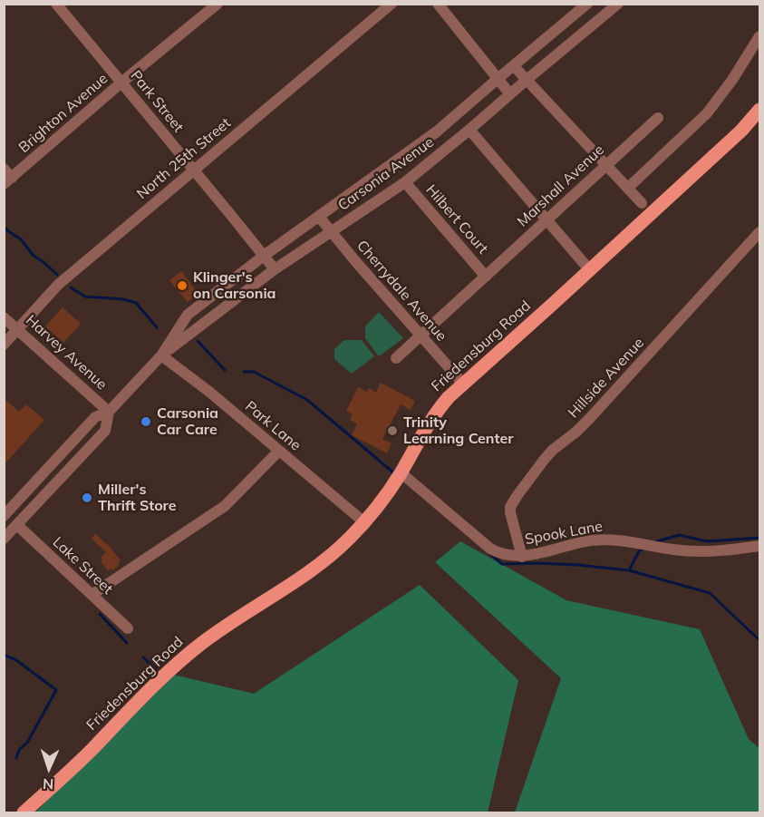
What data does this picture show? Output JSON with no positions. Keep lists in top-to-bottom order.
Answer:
{
  "streets": {
    "main road": ["Friedensburg Road"],
    "street": [
      "Park Street",
      "Brighton Avenue",
      "North 25th Street",
      "Carsonia Avenue",
      "Marshall Avenue",
      "Hilbert Court",
      "Cherrydale Avenue",
      "Harvey Avenue",
      "Hillside Avenue",
      "Park Lane",
      "Spook Lane",
      "Lake Street"
    ]
  },
  "crossings": [
    ["Park Street", "Brighton Avenue"],
    ["Park Street", "North 25th Street"],
    ["Park Street", "Carsonia Avenue"],
    ["North 25th Street", "Harvey Avenue"],
    ["Carsonia Avenue", "Hilbert Court"],
    ["Carsonia Avenue", "Cherrydale Avenue"],
    ["Carsonia Avenue", "Harvey Avenue"],
    ["Carsonia Avenue", "Park Lane"],
    ["Carsonia Avenue", "Lake Street"],
    ["Marshall Avenue", "Hilbert Court"],
    ["Marshall Avenue", "Cherrydale Avenue"],
    ["Cherrydale Avenue", "Friedensburg Road"],
    ["Friedensburg Road", "Park Lane"],
    ["Friedensburg Road", "Spook Lane"],
    ["Hillside Avenue", "Spook Lane"]
  ],
  "places": [
    "Klinger's on Carsonia",
    "Carsonia Car Care",
    "Trinity Learning Center",
    "Miller's Thrift Store"
  ],
  "north": "bottom"
}
